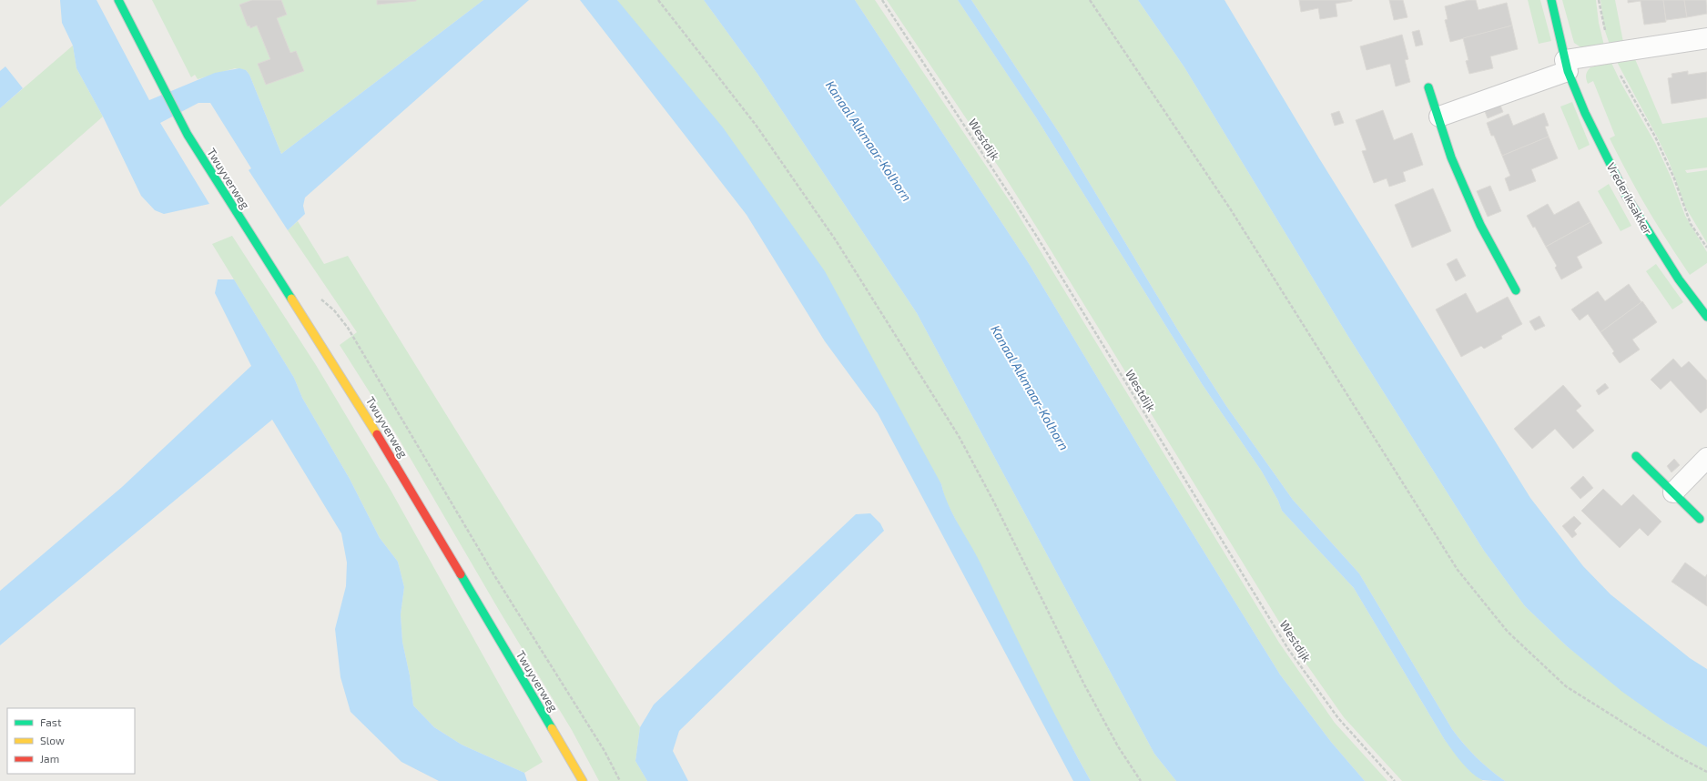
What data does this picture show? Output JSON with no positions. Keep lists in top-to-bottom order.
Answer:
{
  "streets": {
    "street": ["Twuyverweg", "Vrederiksakker"],
    "path": ["Westdijk"]
  },
  "water": ["Kanaal Alkmaar-Kolhorn"],
  "legend": ["Fast", "Slow", "Jam"]
}
